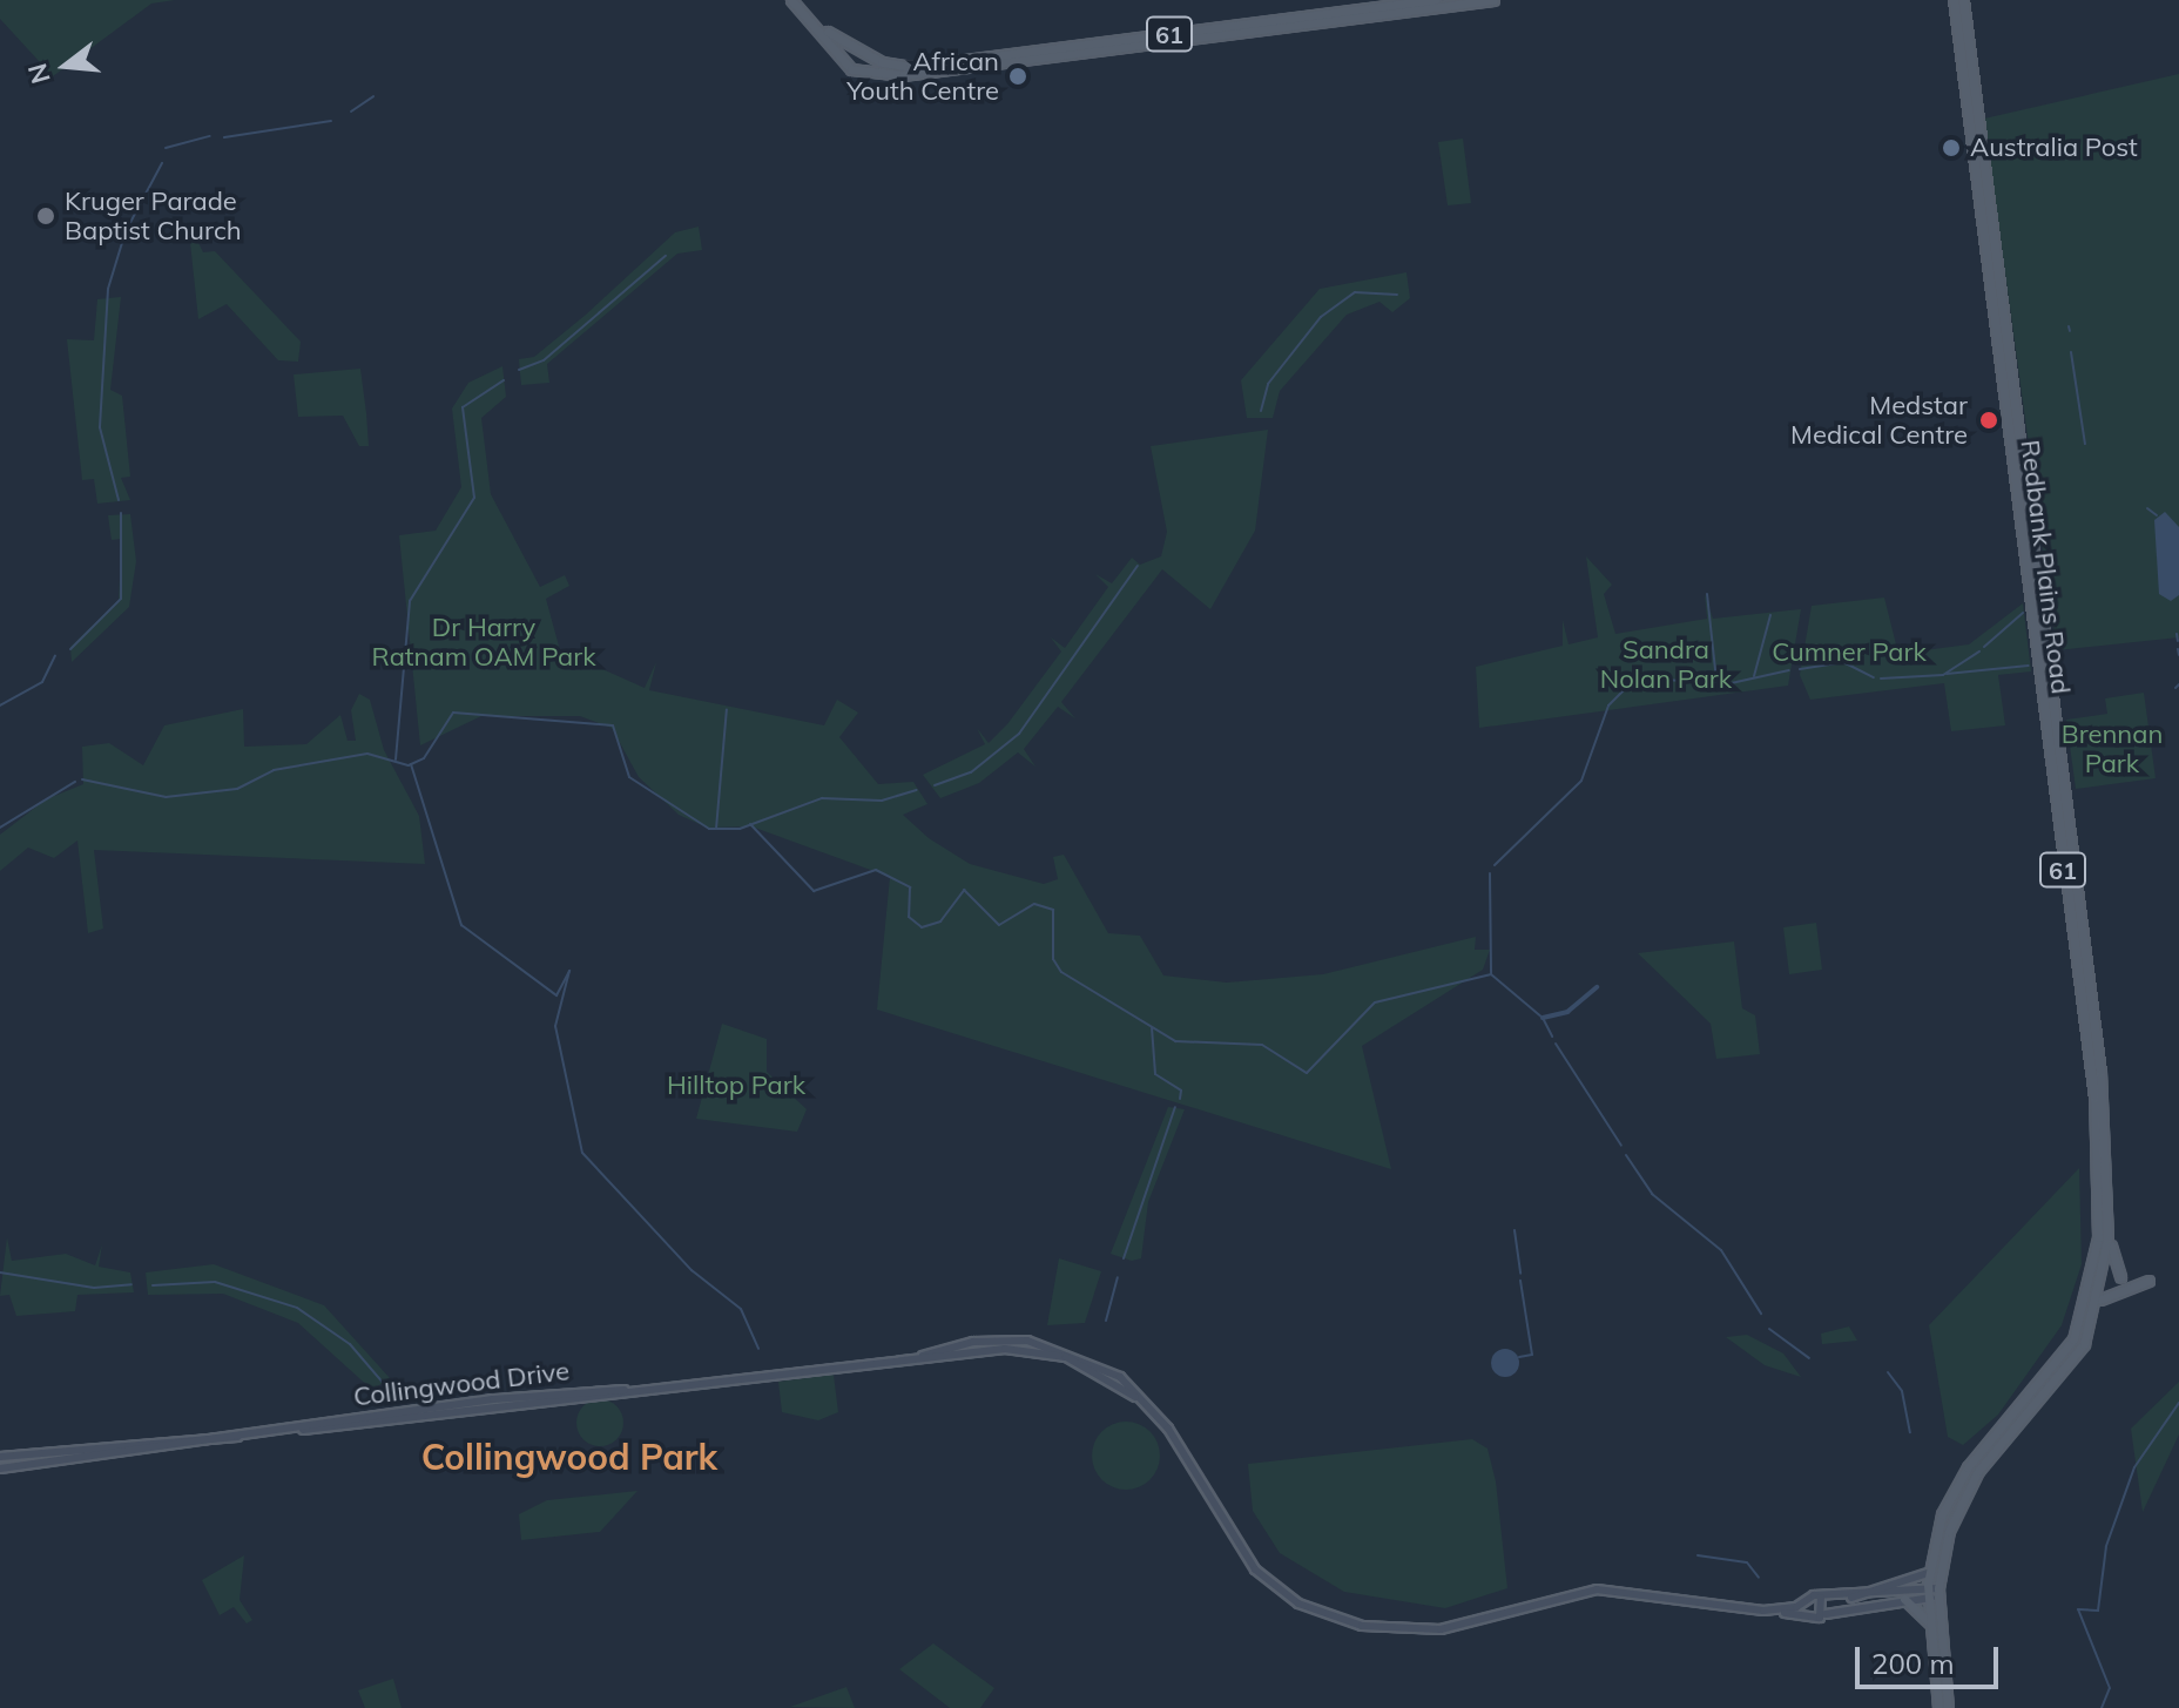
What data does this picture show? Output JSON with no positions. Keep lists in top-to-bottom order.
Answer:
{
  "streets": {
    "main road": ["61", "Redbank Plains Road", "Collingwood Drive"]
  },
  "districts": ["Collingwood Park"],
  "parks": [
    "Dr Harry Ratnam OAM Park",
    "Sandra Nolan Park",
    "Cumner Park",
    "Brennan Park",
    "Hilltop Park"
  ],
  "places": [
    "African Youth Centre",
    "Australia Post",
    "Kruger Parade Baptist Church",
    "Medstar Medical Centre"
  ],
  "scale_bar": "200 m",
  "north": "left"
}
